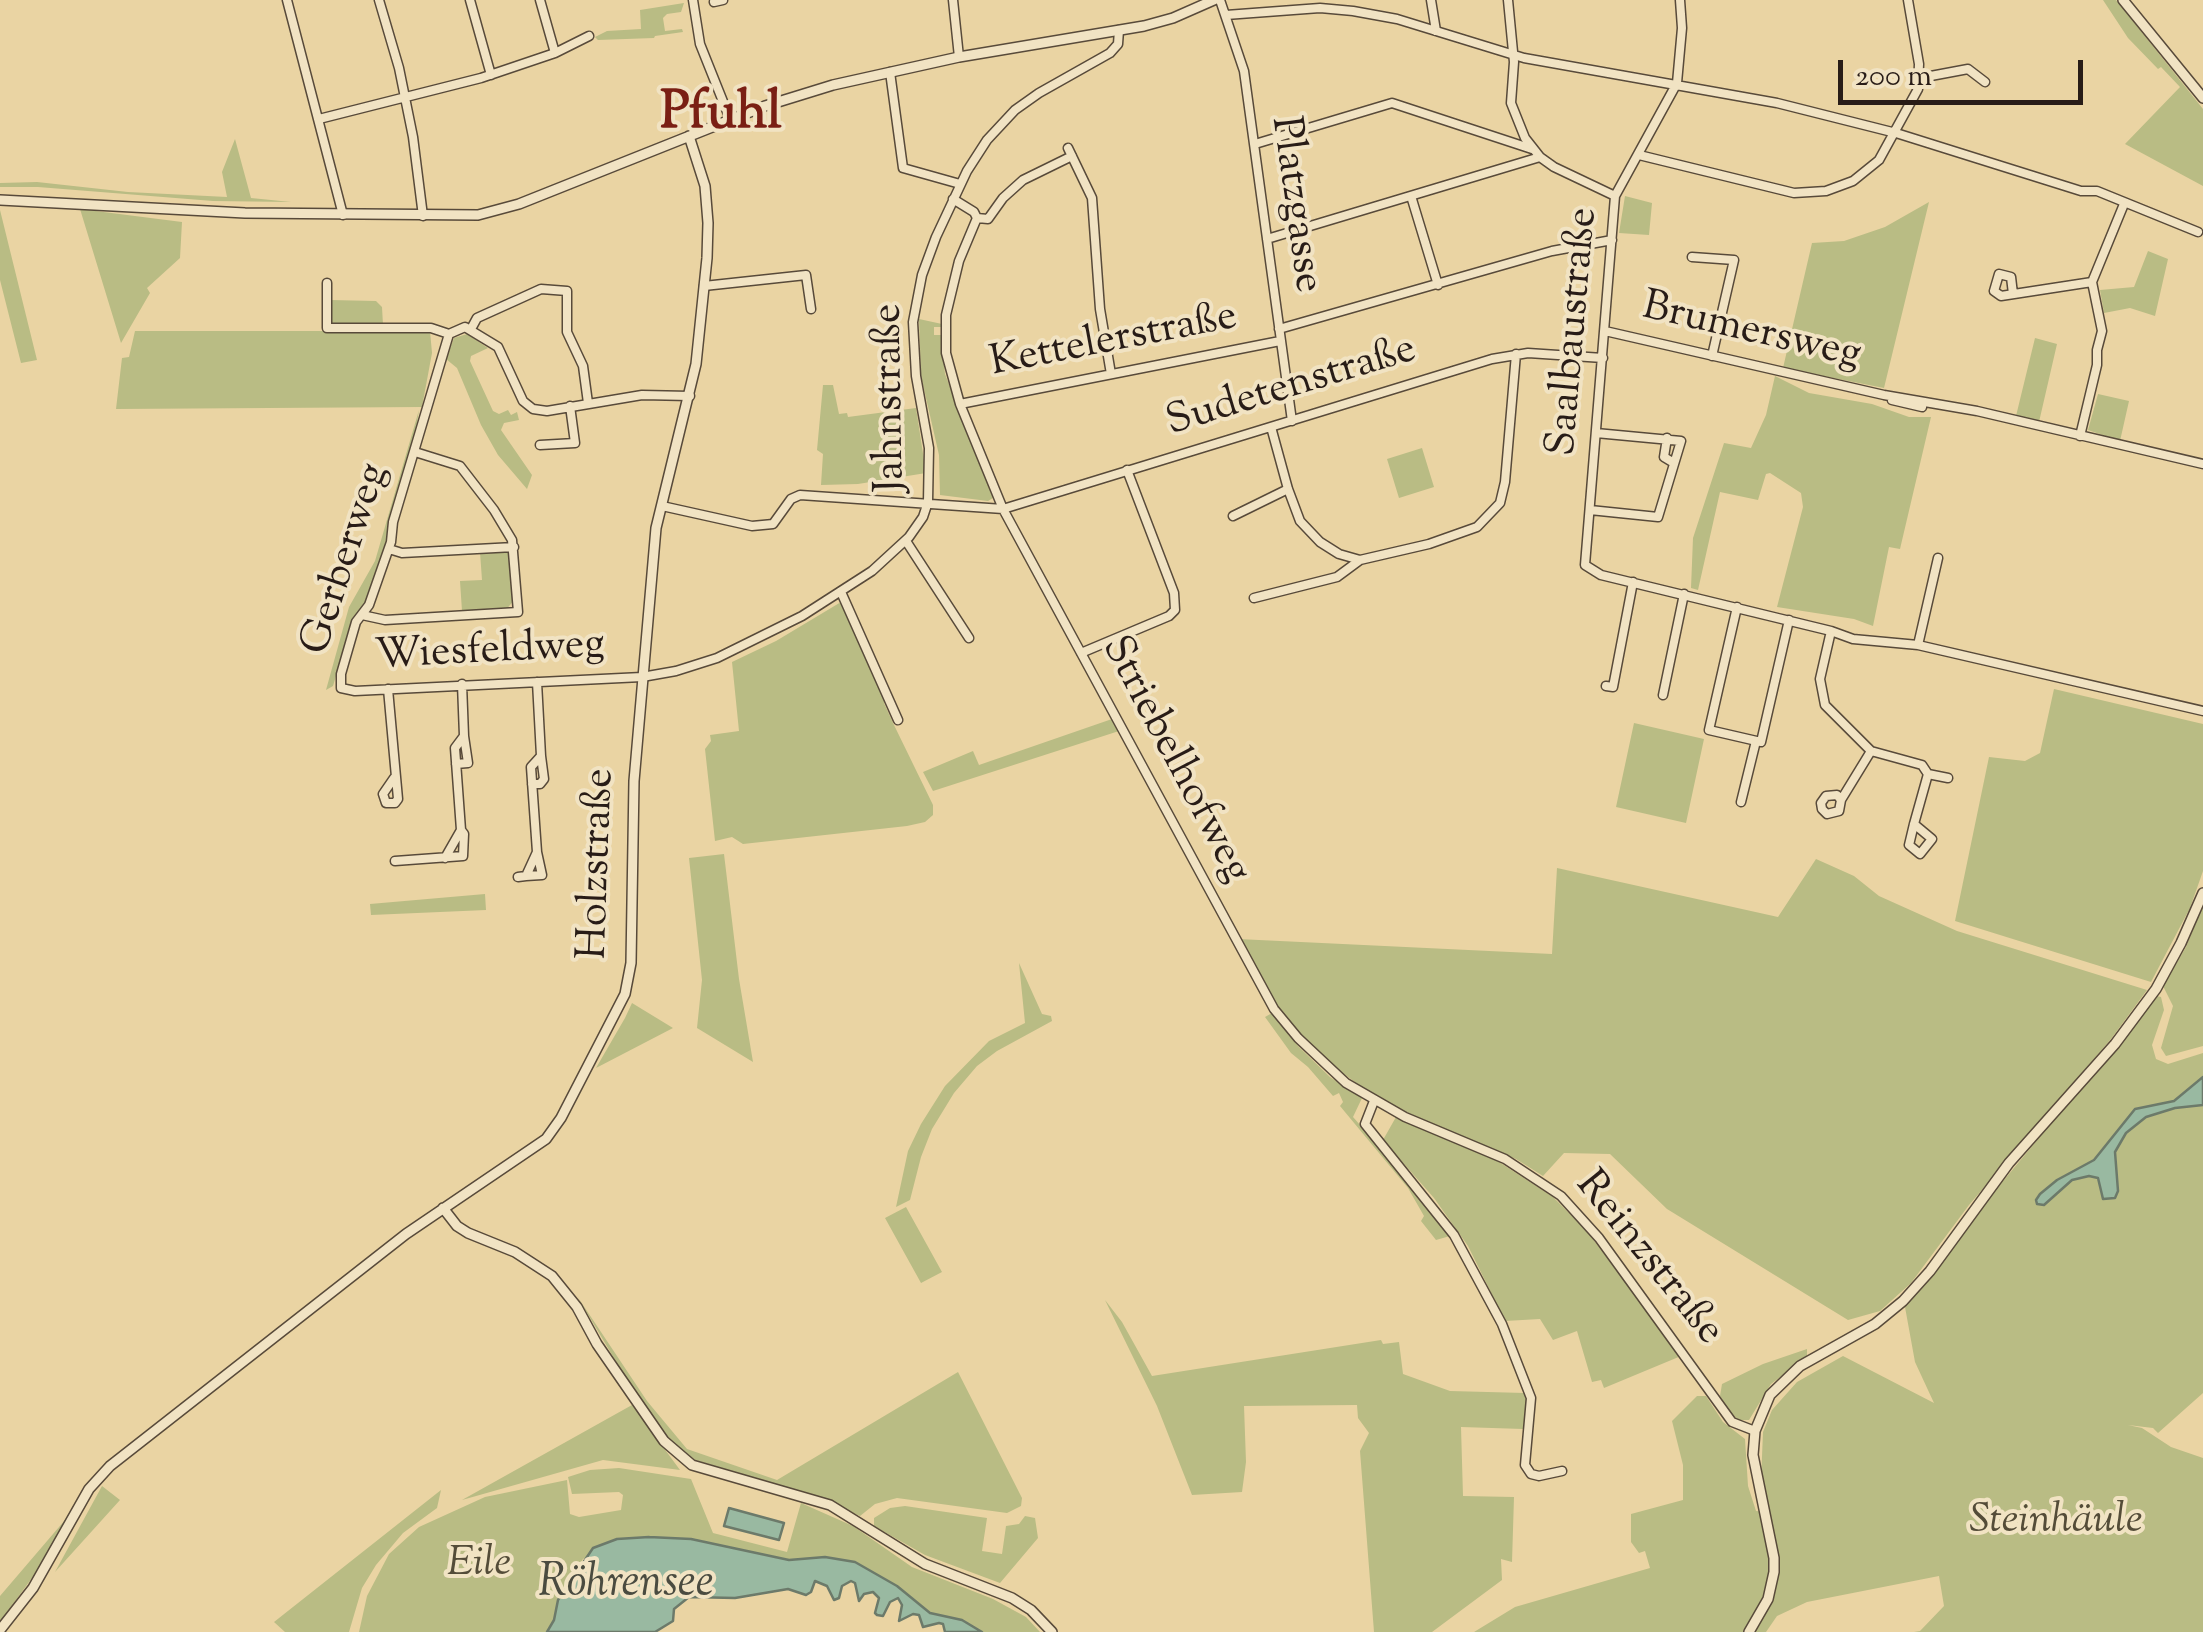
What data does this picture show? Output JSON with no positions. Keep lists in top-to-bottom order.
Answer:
{
  "streets": {
    "street": [
      "Platzgasse",
      "Saalbaustraße",
      "Brumersweg",
      "Kettelerstraße",
      "Sudetenstraße",
      "Jahnstraße",
      "Gerberweg",
      "Wiesfeldweg",
      "Striebelhofweg",
      "Holzstraße",
      "Reinzstraße"
    ]
  },
  "crossings": [
    ["Platzgasse", "Kettelerstraße"],
    ["Platzgasse", "Sudetenstraße"],
    ["Saalbaustraße", "Brumersweg"],
    ["Saalbaustraße", "Sudetenstraße"],
    ["Kettelerstraße", "Striebelhofweg"],
    ["Sudetenstraße", "Striebelhofweg"],
    ["Jahnstraße", "Wiesfeldweg"],
    ["Jahnstraße", "Holzstraße"],
    ["Gerberweg", "Wiesfeldweg"],
    ["Wiesfeldweg", "Holzstraße"],
    ["Striebelhofweg", "Reinzstraße"]
  ],
  "districts": ["Pfuhl"],
  "water": ["Röhrensee"],
  "parks": ["Steinhäule", "Eile"],
  "scale_bar": "200 m"
}
